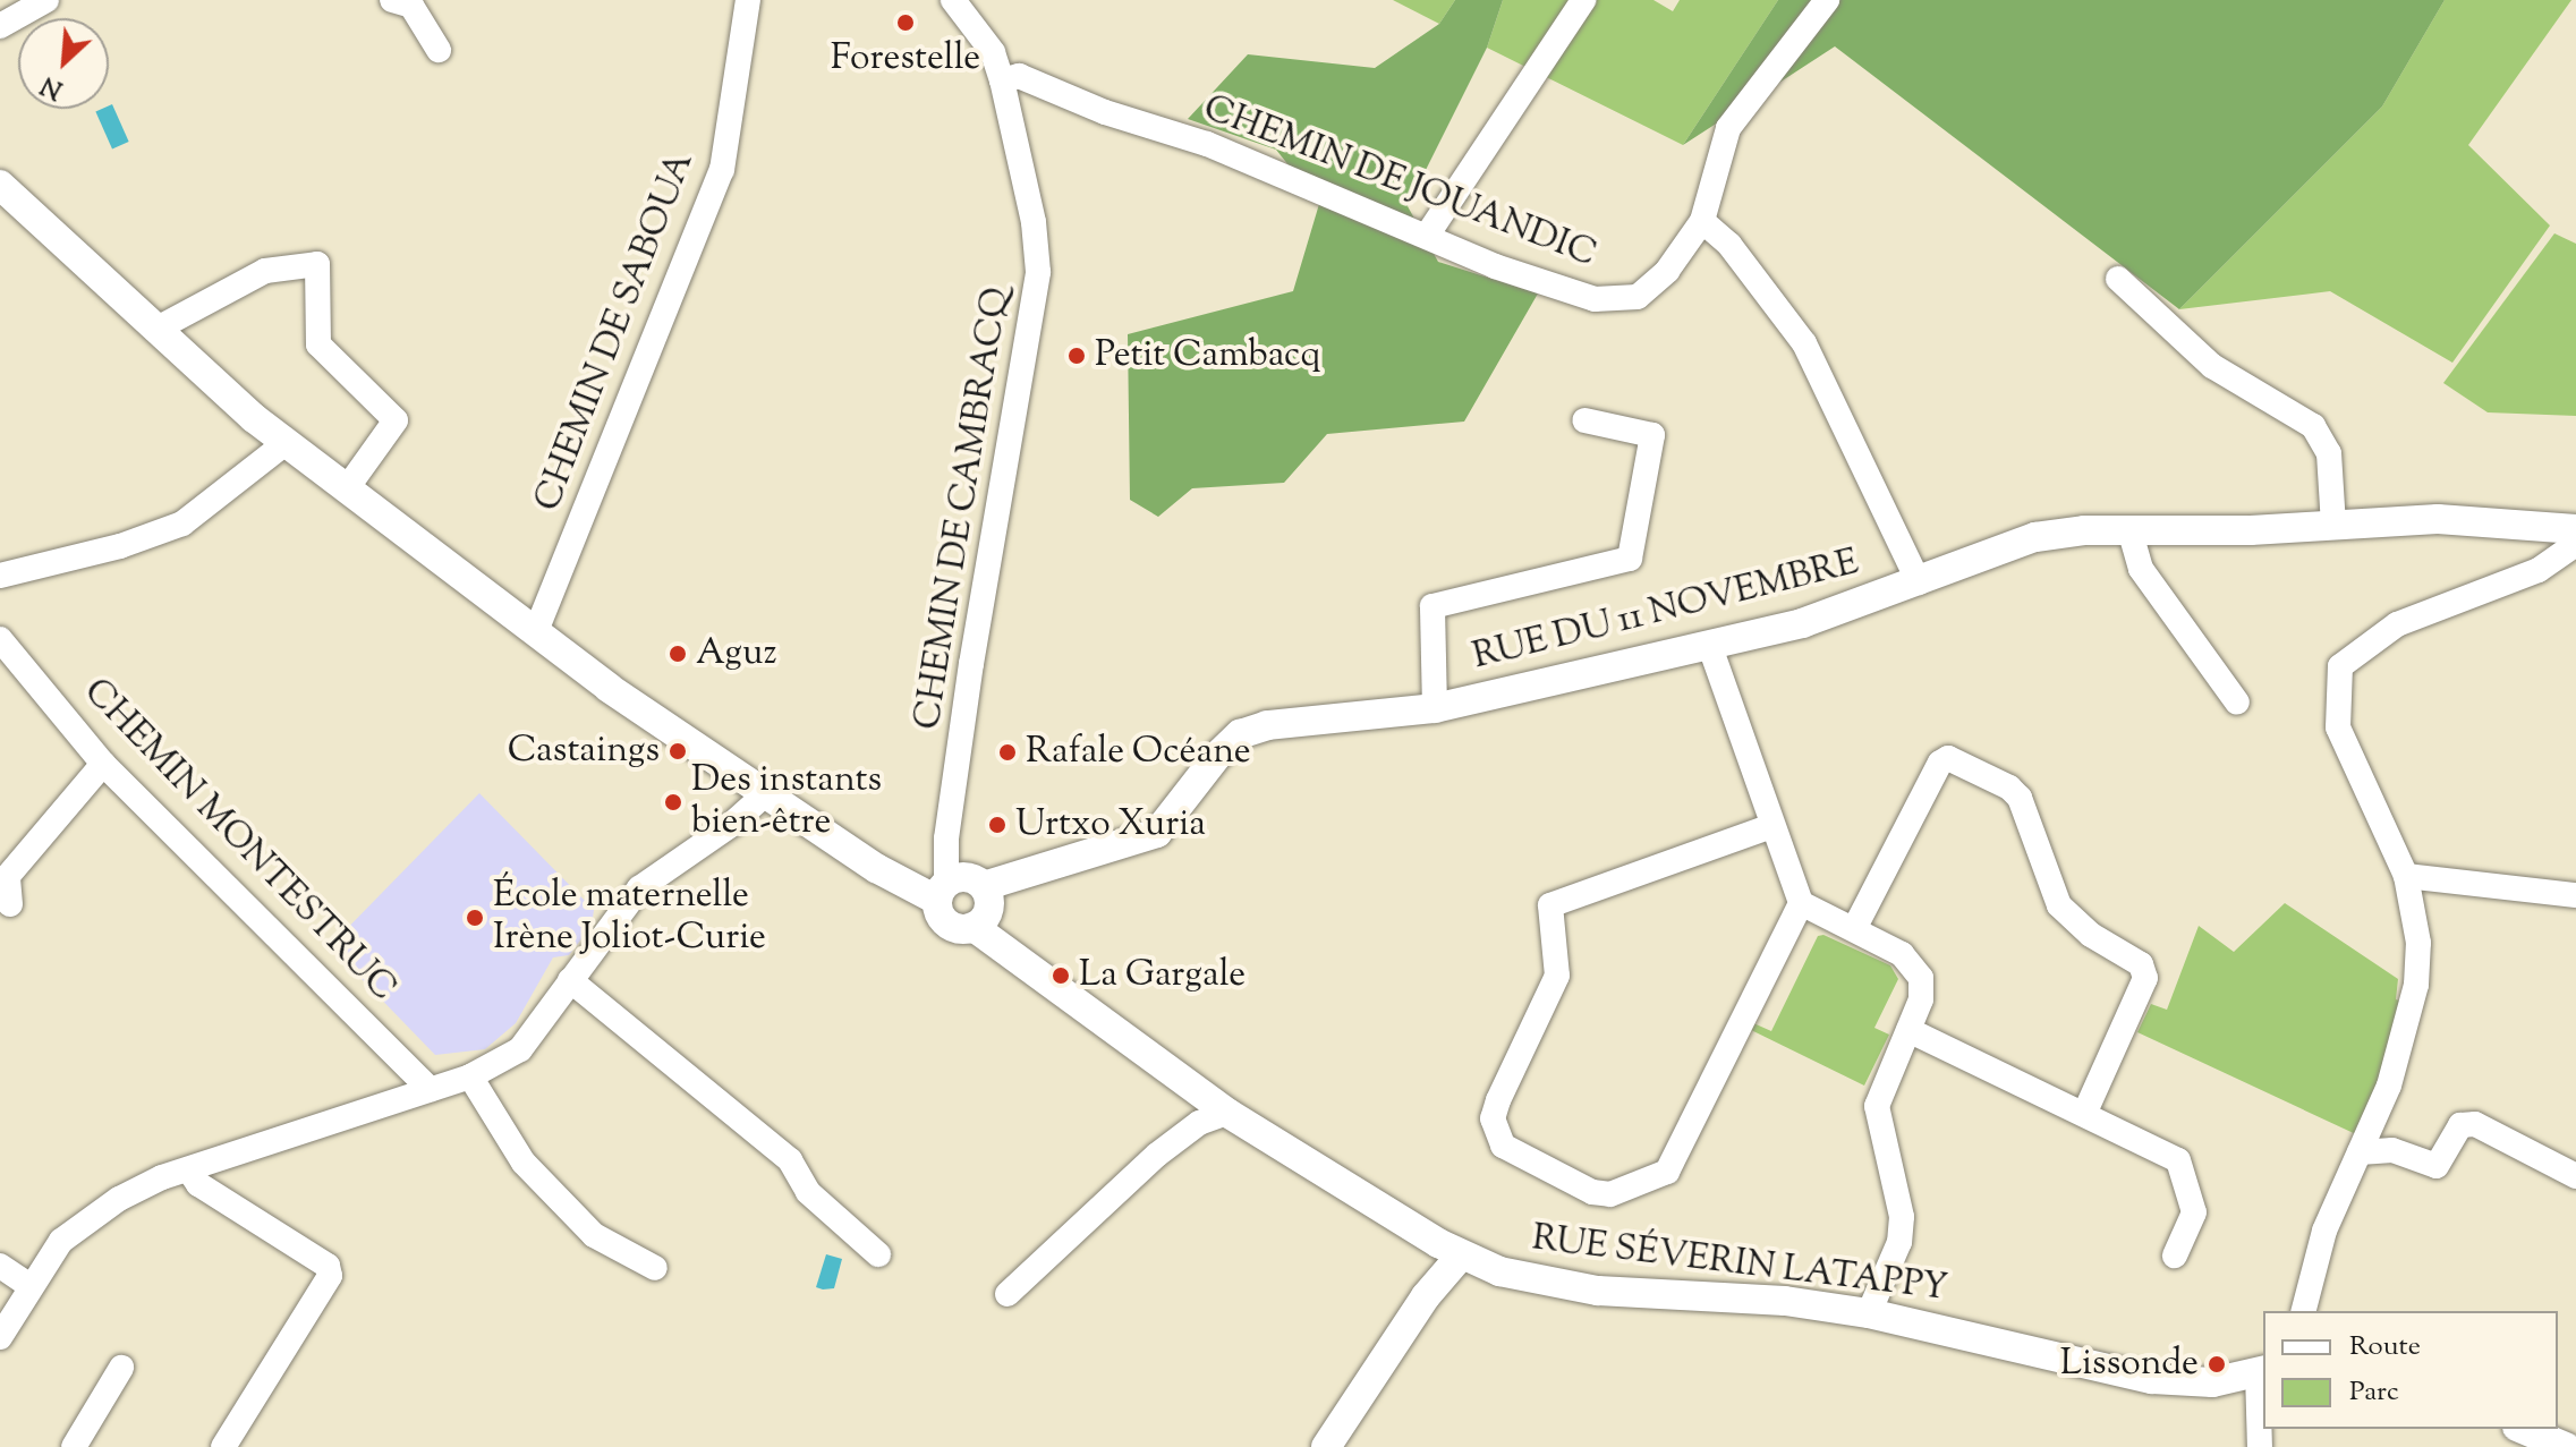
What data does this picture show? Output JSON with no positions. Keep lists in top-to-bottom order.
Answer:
{
  "streets": {
    "street": [
      "CHEMIN DE JOUANDIC",
      "CHEMIN DE SABOUA",
      "CHEMIN DE CAMBRACQ",
      "RUE DU 11 NOVEMBRE",
      "CHEMIN MONTESTRUC",
      "RUE SÉVERIN LATAPPY"
    ]
  },
  "crossings": [
    ["CHEMIN DE JOUANDIC", "CHEMIN DE CAMBRACQ"],
    ["CHEMIN DE CAMBRACQ", "RUE DU 11 NOVEMBRE"],
    ["CHEMIN DE CAMBRACQ", "RUE SÉVERIN LATAPPY"],
    ["RUE DU 11 NOVEMBRE", "RUE SÉVERIN LATAPPY"]
  ],
  "places": [
    "Forestelle",
    "Petit Cambacq",
    "Aguz",
    "Castaings",
    "Rafale Océane",
    "Des instants bien-être",
    "Urtxo Xuria",
    "École maternelle Irène Joliot-Curie",
    "La Gargale",
    "Lissonde"
  ],
  "legend": ["Route", "Parc"],
  "north": "bottom left"
}
